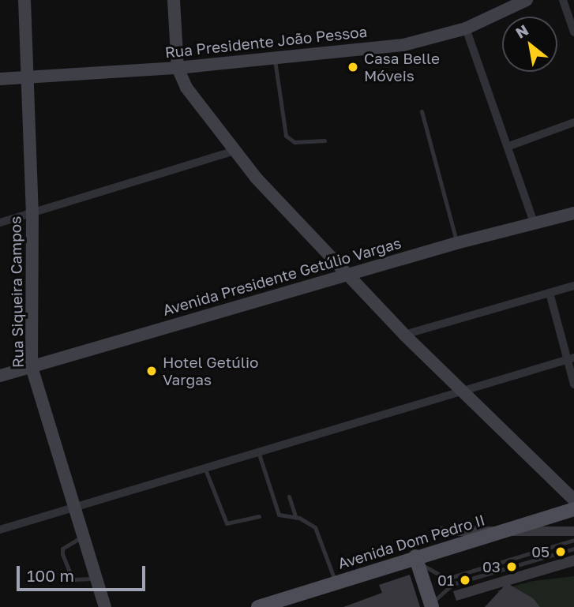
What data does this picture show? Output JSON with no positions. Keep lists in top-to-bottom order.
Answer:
{
  "streets": {
    "main road": ["Avenida Dom Pedro II"],
    "street": ["Rua Presidente João Pessoa", "Avenida Presidente Getúlio Vargas", "Rua Siqueira Campos"]
  },
  "crossings": [
    ["Rua Presidente João Pessoa", "Rua Siqueira Campos"],
    ["Avenida Presidente Getúlio Vargas", "Rua Siqueira Campos"]
  ],
  "places": [
    "Casa Belle Móveis",
    "Hotel Getúlio Vargas",
    "05",
    "03",
    "01"
  ],
  "scale_bar": "100 m",
  "north": "top left"
}
